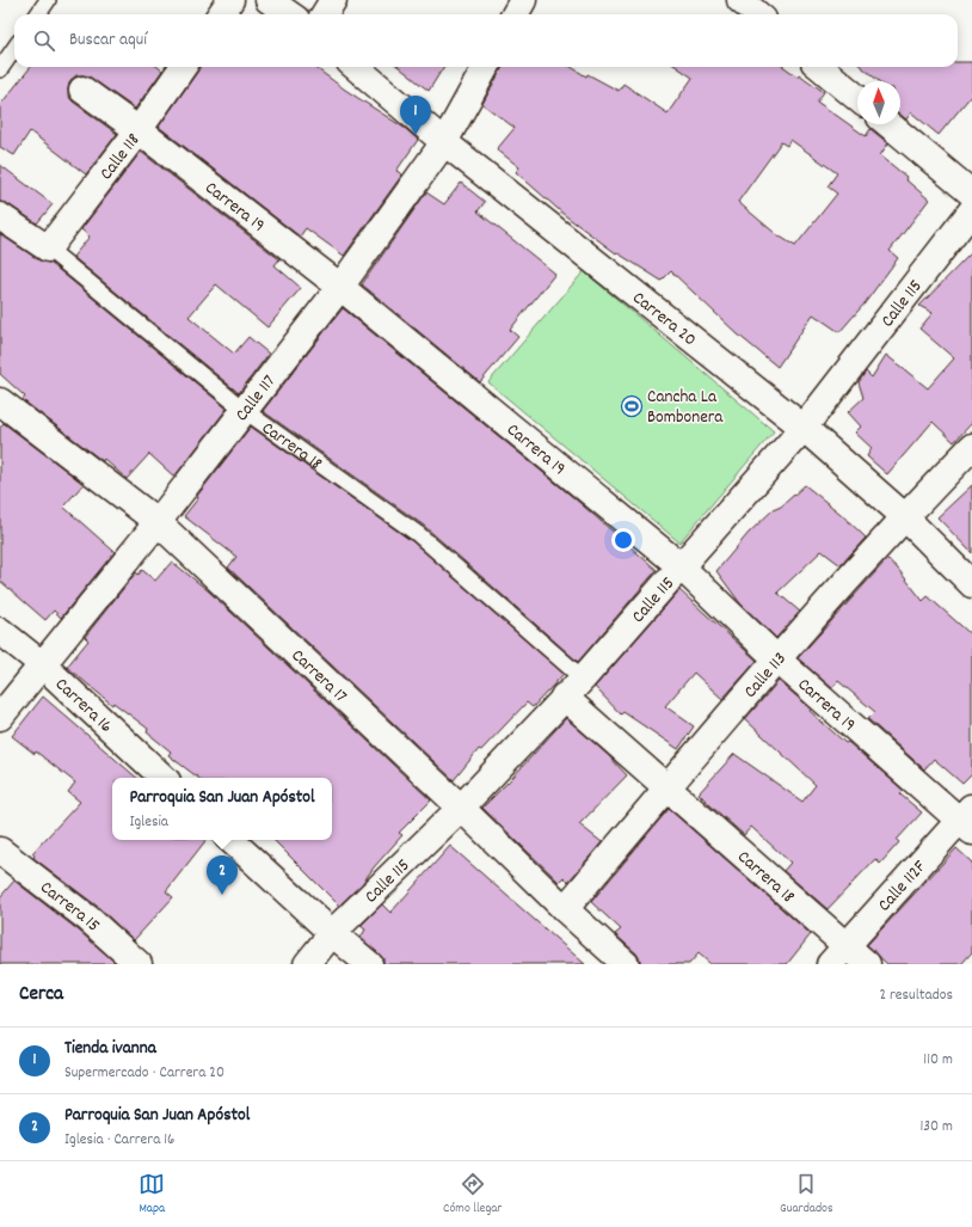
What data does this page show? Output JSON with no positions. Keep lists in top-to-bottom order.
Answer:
{
  "streets": {
    "street": [
      "Calle 118",
      "Carrera 19",
      "Calle 115",
      "Carrera 20",
      "Calle 117",
      "Carrera 18",
      "Carrera 17",
      "Calle 113",
      "Carrera 16",
      "Calle 112F",
      "Carrera 15"
    ]
  },
  "crossings": [
    ["Calle 118", "Carrera 19"],
    ["Calle 118", "Carrera 18"],
    ["Carrera 19", "Calle 115"],
    ["Carrera 19", "Calle 117"],
    ["Carrera 19", "Calle 113"],
    ["Carrera 19", "Calle 112F"],
    ["Calle 115", "Carrera 20"],
    ["Calle 115", "Carrera 18"],
    ["Calle 115", "Carrera 17"],
    ["Carrera 20", "Calle 117"],
    ["Carrera 20", "Calle 113"],
    ["Calle 117", "Carrera 18"],
    ["Calle 117", "Carrera 17"],
    ["Calle 117", "Carrera 16"],
    ["Carrera 18", "Calle 113"],
    ["Carrera 18", "Calle 112F"],
    ["Carrera 17", "Calle 113"]
  ],
  "places": {
    "sports": ["Cancha La Bombonera"]
  },
  "north": "top",
  "page": {
    "search": "Buscar aquí",
    "pins": ["1", "2"],
    "popup": ["Parroquia San Juan Apóstol", "Iglesia"],
    "heading": ["Cerca", "2 resultados"],
    "list": [
      {
        "mark": "1",
        "name": "Tienda ivanna",
        "note": "Supermercado · Carrera 20",
        "value": "110 m"
      },
      {
        "mark": "2",
        "name": "Parroquia San Juan Apóstol",
        "note": "Iglesia · Carrera 16",
        "value": "130 m"
      }
    ],
    "nav": ["Mapa", "Cómo llegar", "Guardados"]
  }
}
